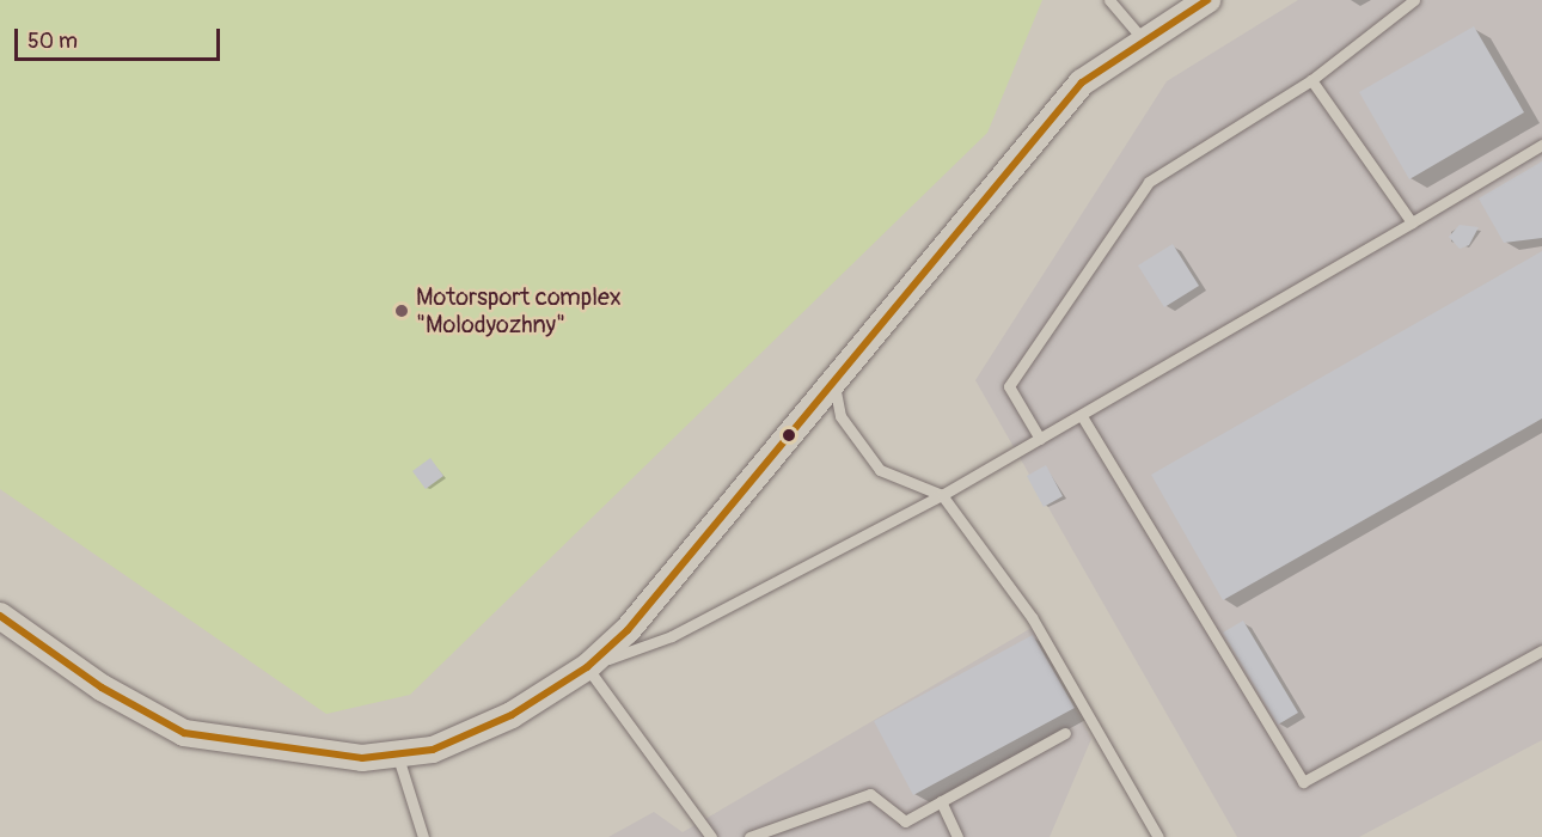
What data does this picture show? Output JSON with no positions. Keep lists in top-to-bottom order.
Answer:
{
  "places": ["Motorsport complex \"Molodyozhny\""],
  "scale_bar": "50 m"
}
